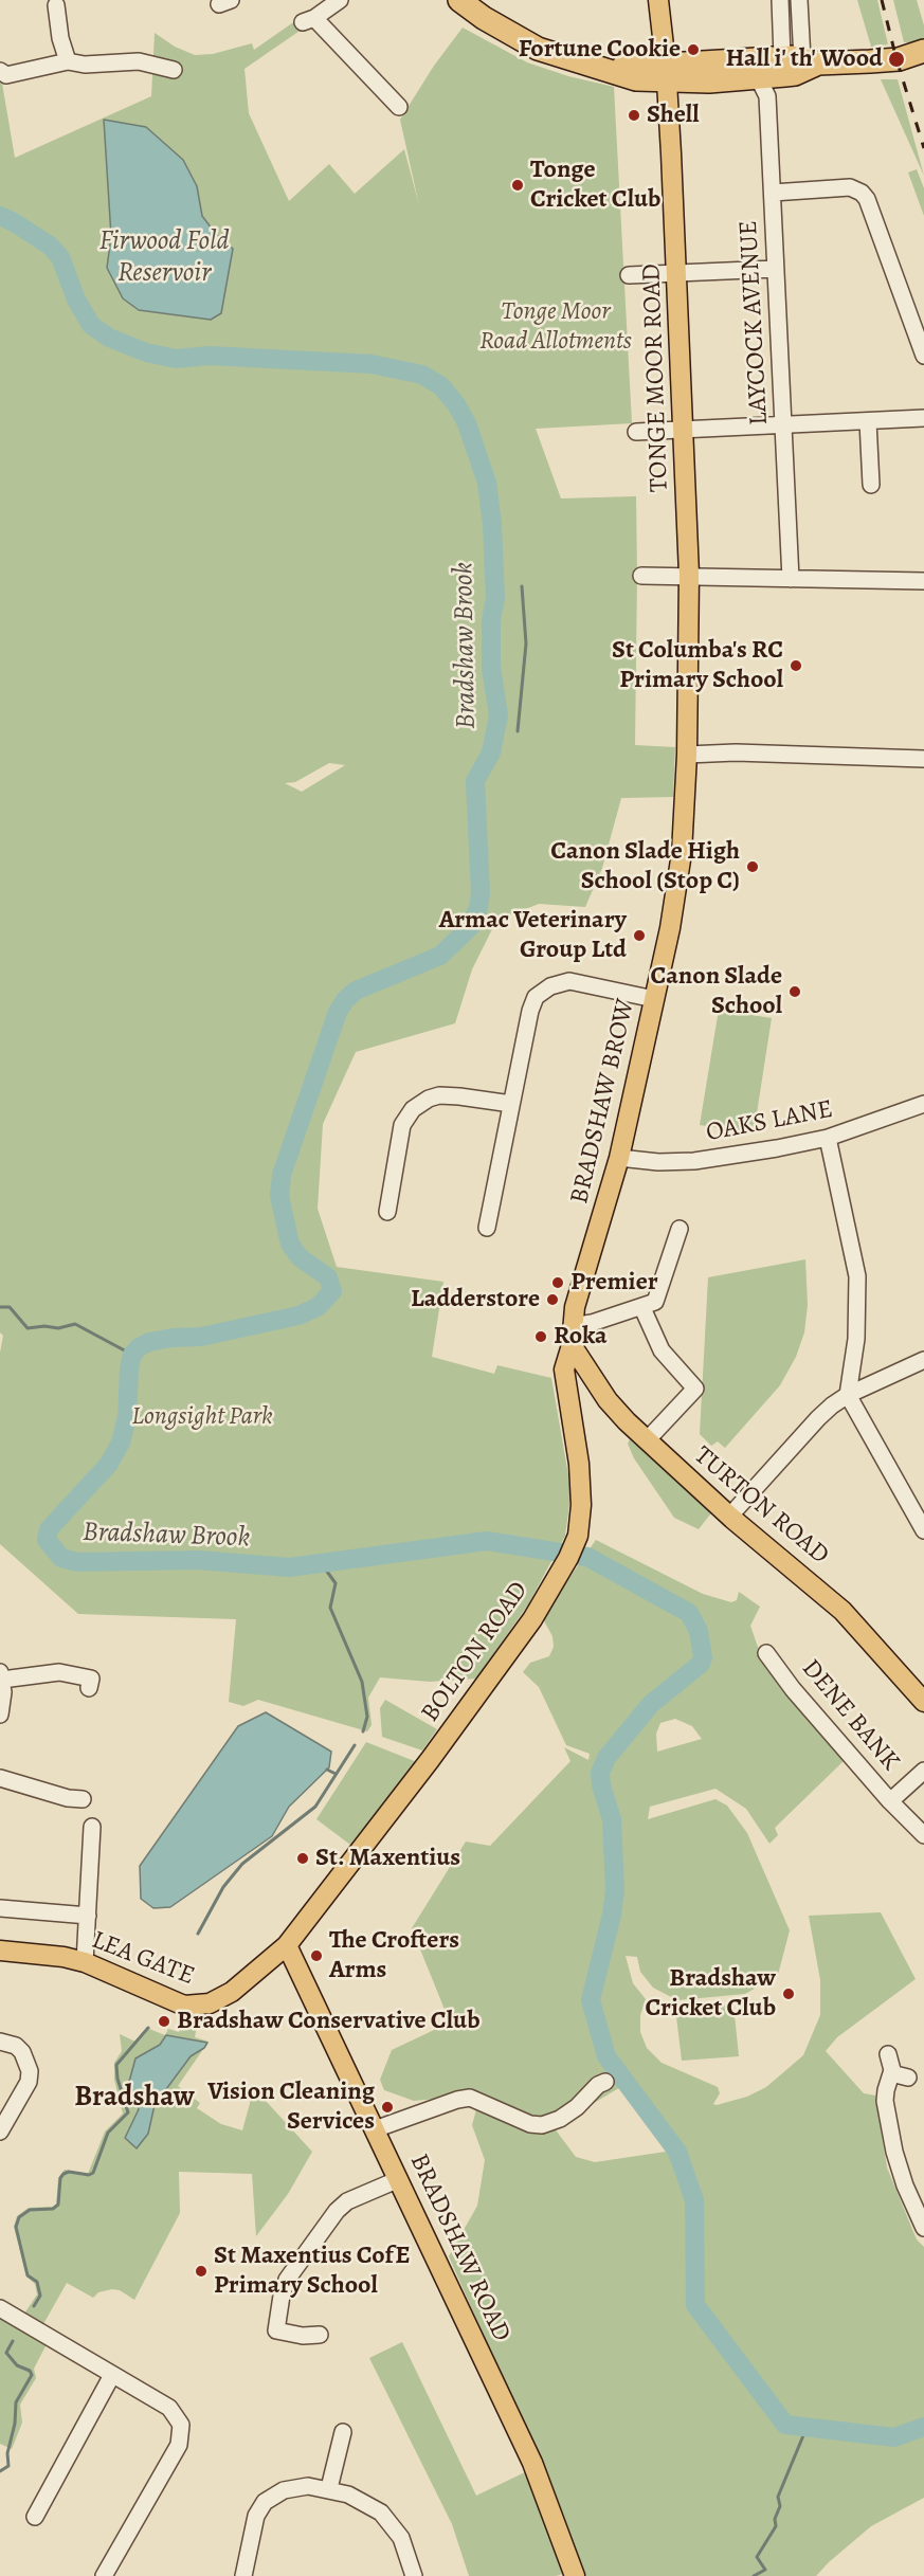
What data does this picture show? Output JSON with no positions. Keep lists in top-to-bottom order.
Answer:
{
  "streets": {
    "main road": [
      "TONGE MOOR ROAD",
      "BRADSHAW BROW",
      "TURTON ROAD",
      "BOLTON ROAD",
      "LEA GATE",
      "BRADSHAW ROAD"
    ],
    "street": ["LAYCOCK AVENUE", "OAKS LANE", "DENE BANK"]
  },
  "crossings": [
    ["TONGE MOOR ROAD", "BRADSHAW BROW"],
    ["BRADSHAW BROW", "OAKS LANE"],
    ["BRADSHAW BROW", "TURTON ROAD"],
    ["BRADSHAW BROW", "BOLTON ROAD"],
    ["TURTON ROAD", "BOLTON ROAD"],
    ["BOLTON ROAD", "LEA GATE"],
    ["BOLTON ROAD", "BRADSHAW ROAD"],
    ["LEA GATE", "BRADSHAW ROAD"]
  ],
  "districts": ["Bradshaw"],
  "water": ["Firwood Fold Reservoir", "Bradshaw Brook"],
  "parks": ["Tonge Moor Road Allotments", "Longsight Park"],
  "places": [
    "Fortune Cookie",
    "Hall i' th' Wood",
    "Shell",
    "Tonge Cricket Club",
    "St Columba's RC Primary School",
    "Canon Slade High School (Stop C)",
    "Armac Veterinary Group Ltd",
    "Canon Slade School",
    "Premier",
    "Ladderstore",
    "Roka",
    "St. Maxentius",
    "The Crofters Arms",
    "Bradshaw Cricket Club",
    "Bradshaw Conservative Club",
    "Vision Cleaning Services",
    "St Maxentius CofE Primary School"
  ]
}
